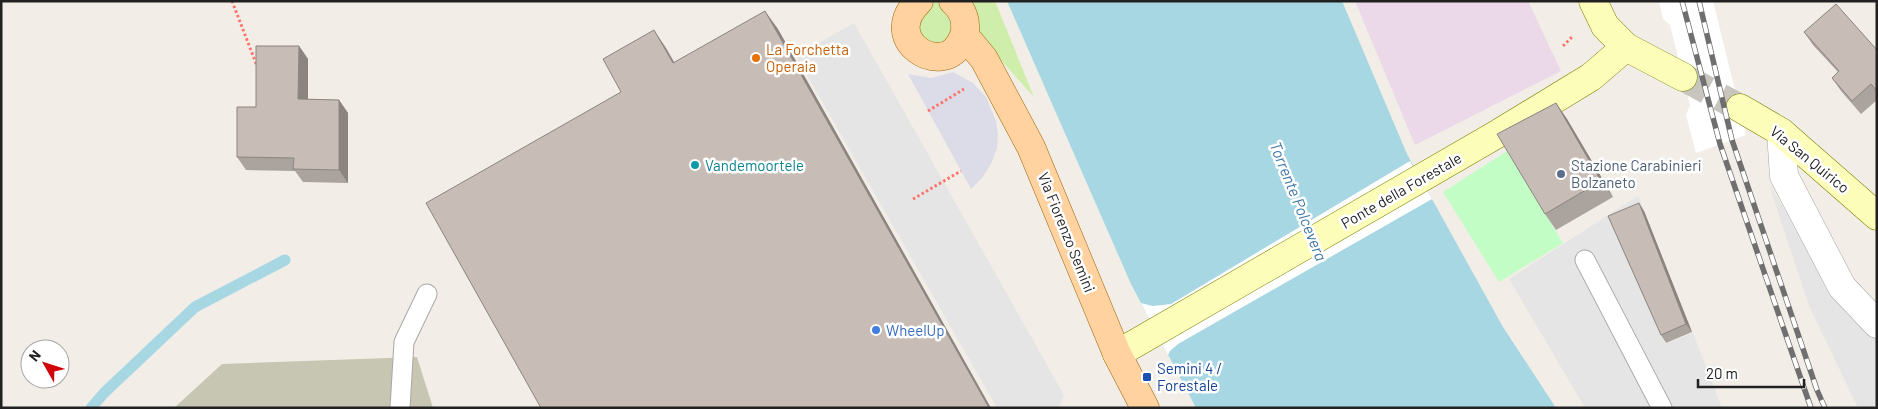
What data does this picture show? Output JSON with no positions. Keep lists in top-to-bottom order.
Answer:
{
  "streets": {
    "main road": ["Via San Quirico", "Ponte della Forestale", "Via Fiorenzo Semini"]
  },
  "crossings": [
    ["Ponte della Forestale", "Via Fiorenzo Semini"]
  ],
  "water": ["Torrente Polcevera"],
  "places": {
    "other": [
      "La Forchetta Operaia",
      "Vandemoortele",
      "Stazione Carabinieri Bolzaneto",
      "WheelUp"
    ],
    "transit": ["Semini 4 / Forestale"]
  },
  "scale_bar": "20 m",
  "north": "top left"
}
